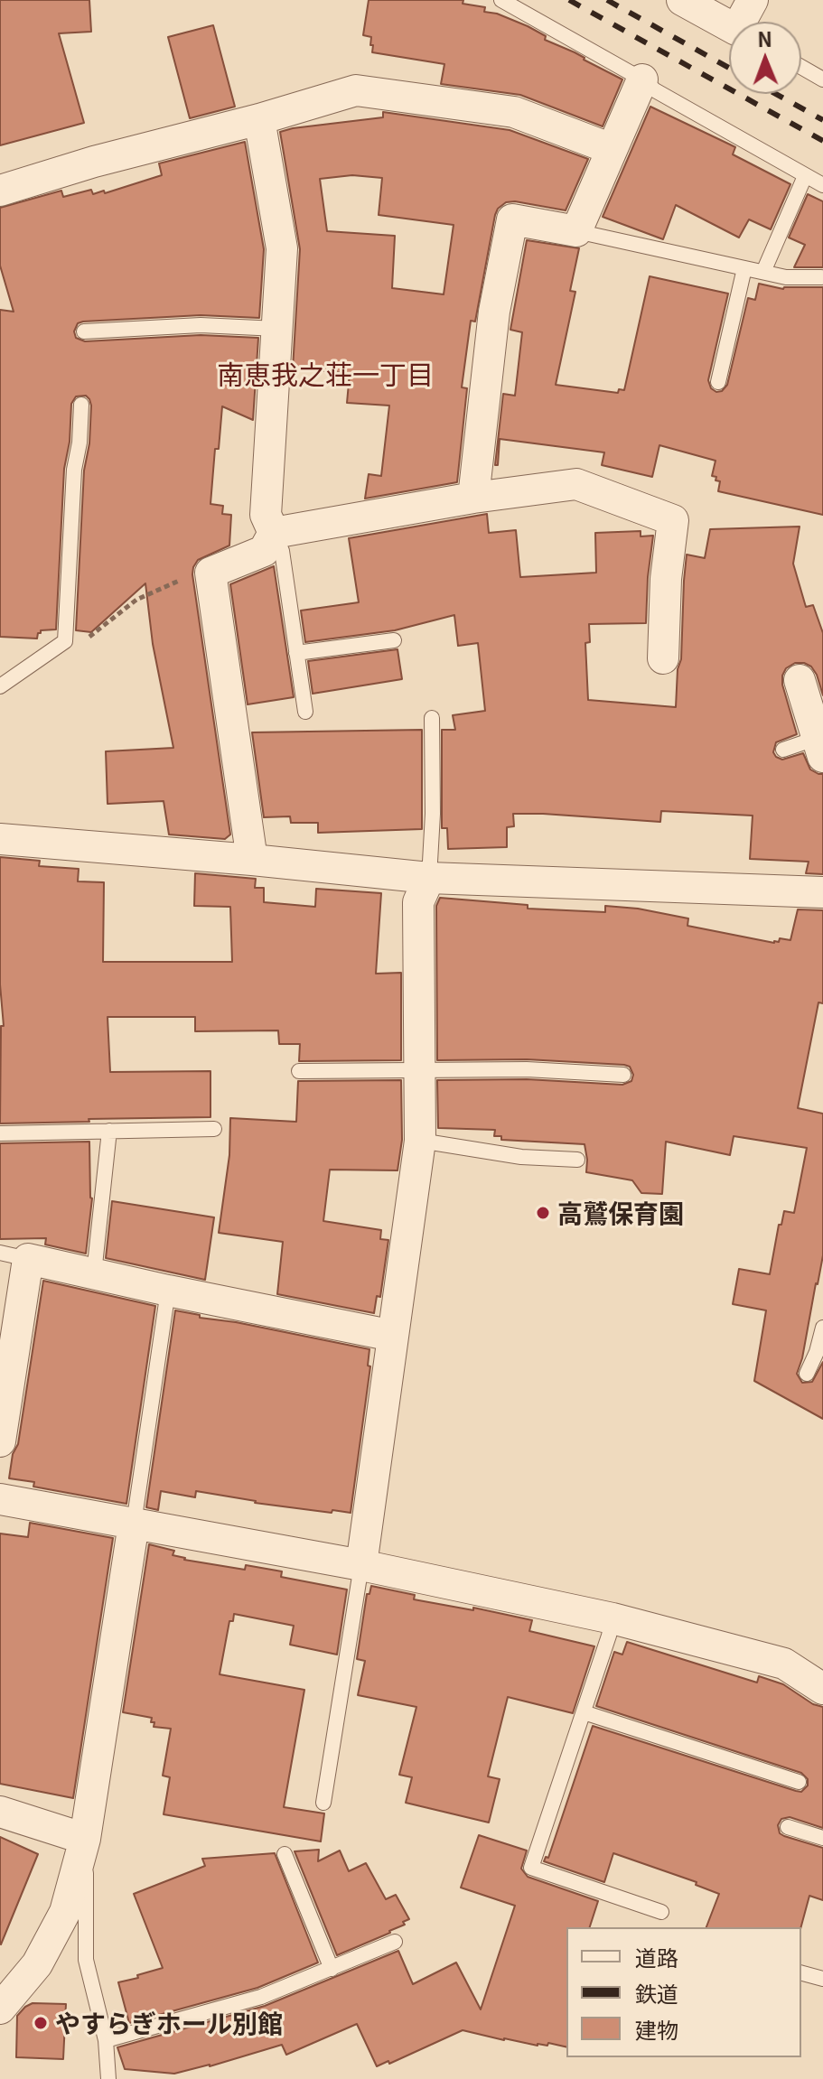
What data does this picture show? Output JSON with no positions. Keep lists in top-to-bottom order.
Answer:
{
  "districts": ["南恵我之荘一丁目"],
  "places": ["高鷲保育園", "やすらぎホール別館"],
  "legend": ["道路", "鉄道", "建物"],
  "north": "top"
}
